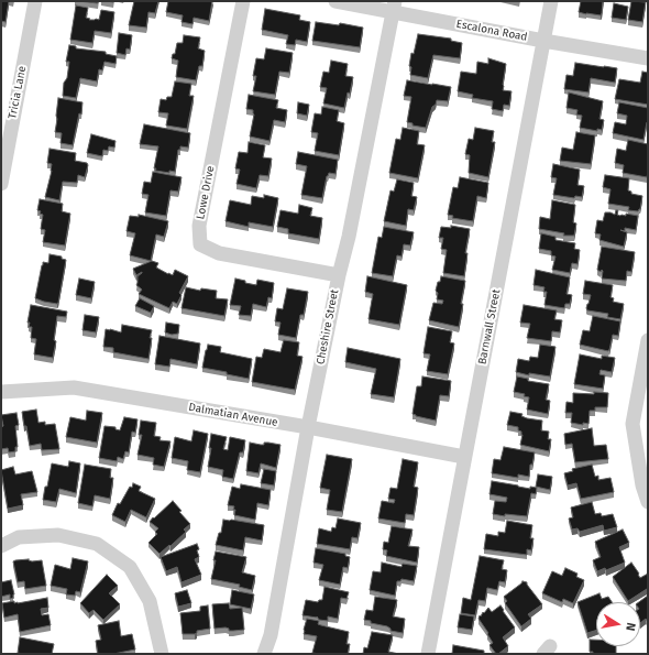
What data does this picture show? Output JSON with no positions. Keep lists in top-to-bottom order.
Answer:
{
  "streets": {
    "street": [
      "Escalona Road",
      "Tricia Lane",
      "Lowe Drive",
      "Cheshire Street",
      "Barnwall Street",
      "Dalmatian Avenue"
    ]
  },
  "crossings": [
    ["Escalona Road", "Cheshire Street"],
    ["Escalona Road", "Barnwall Street"],
    ["Lowe Drive", "Cheshire Street"],
    ["Cheshire Street", "Dalmatian Avenue"],
    ["Barnwall Street", "Dalmatian Avenue"]
  ],
  "north": "right"
}
